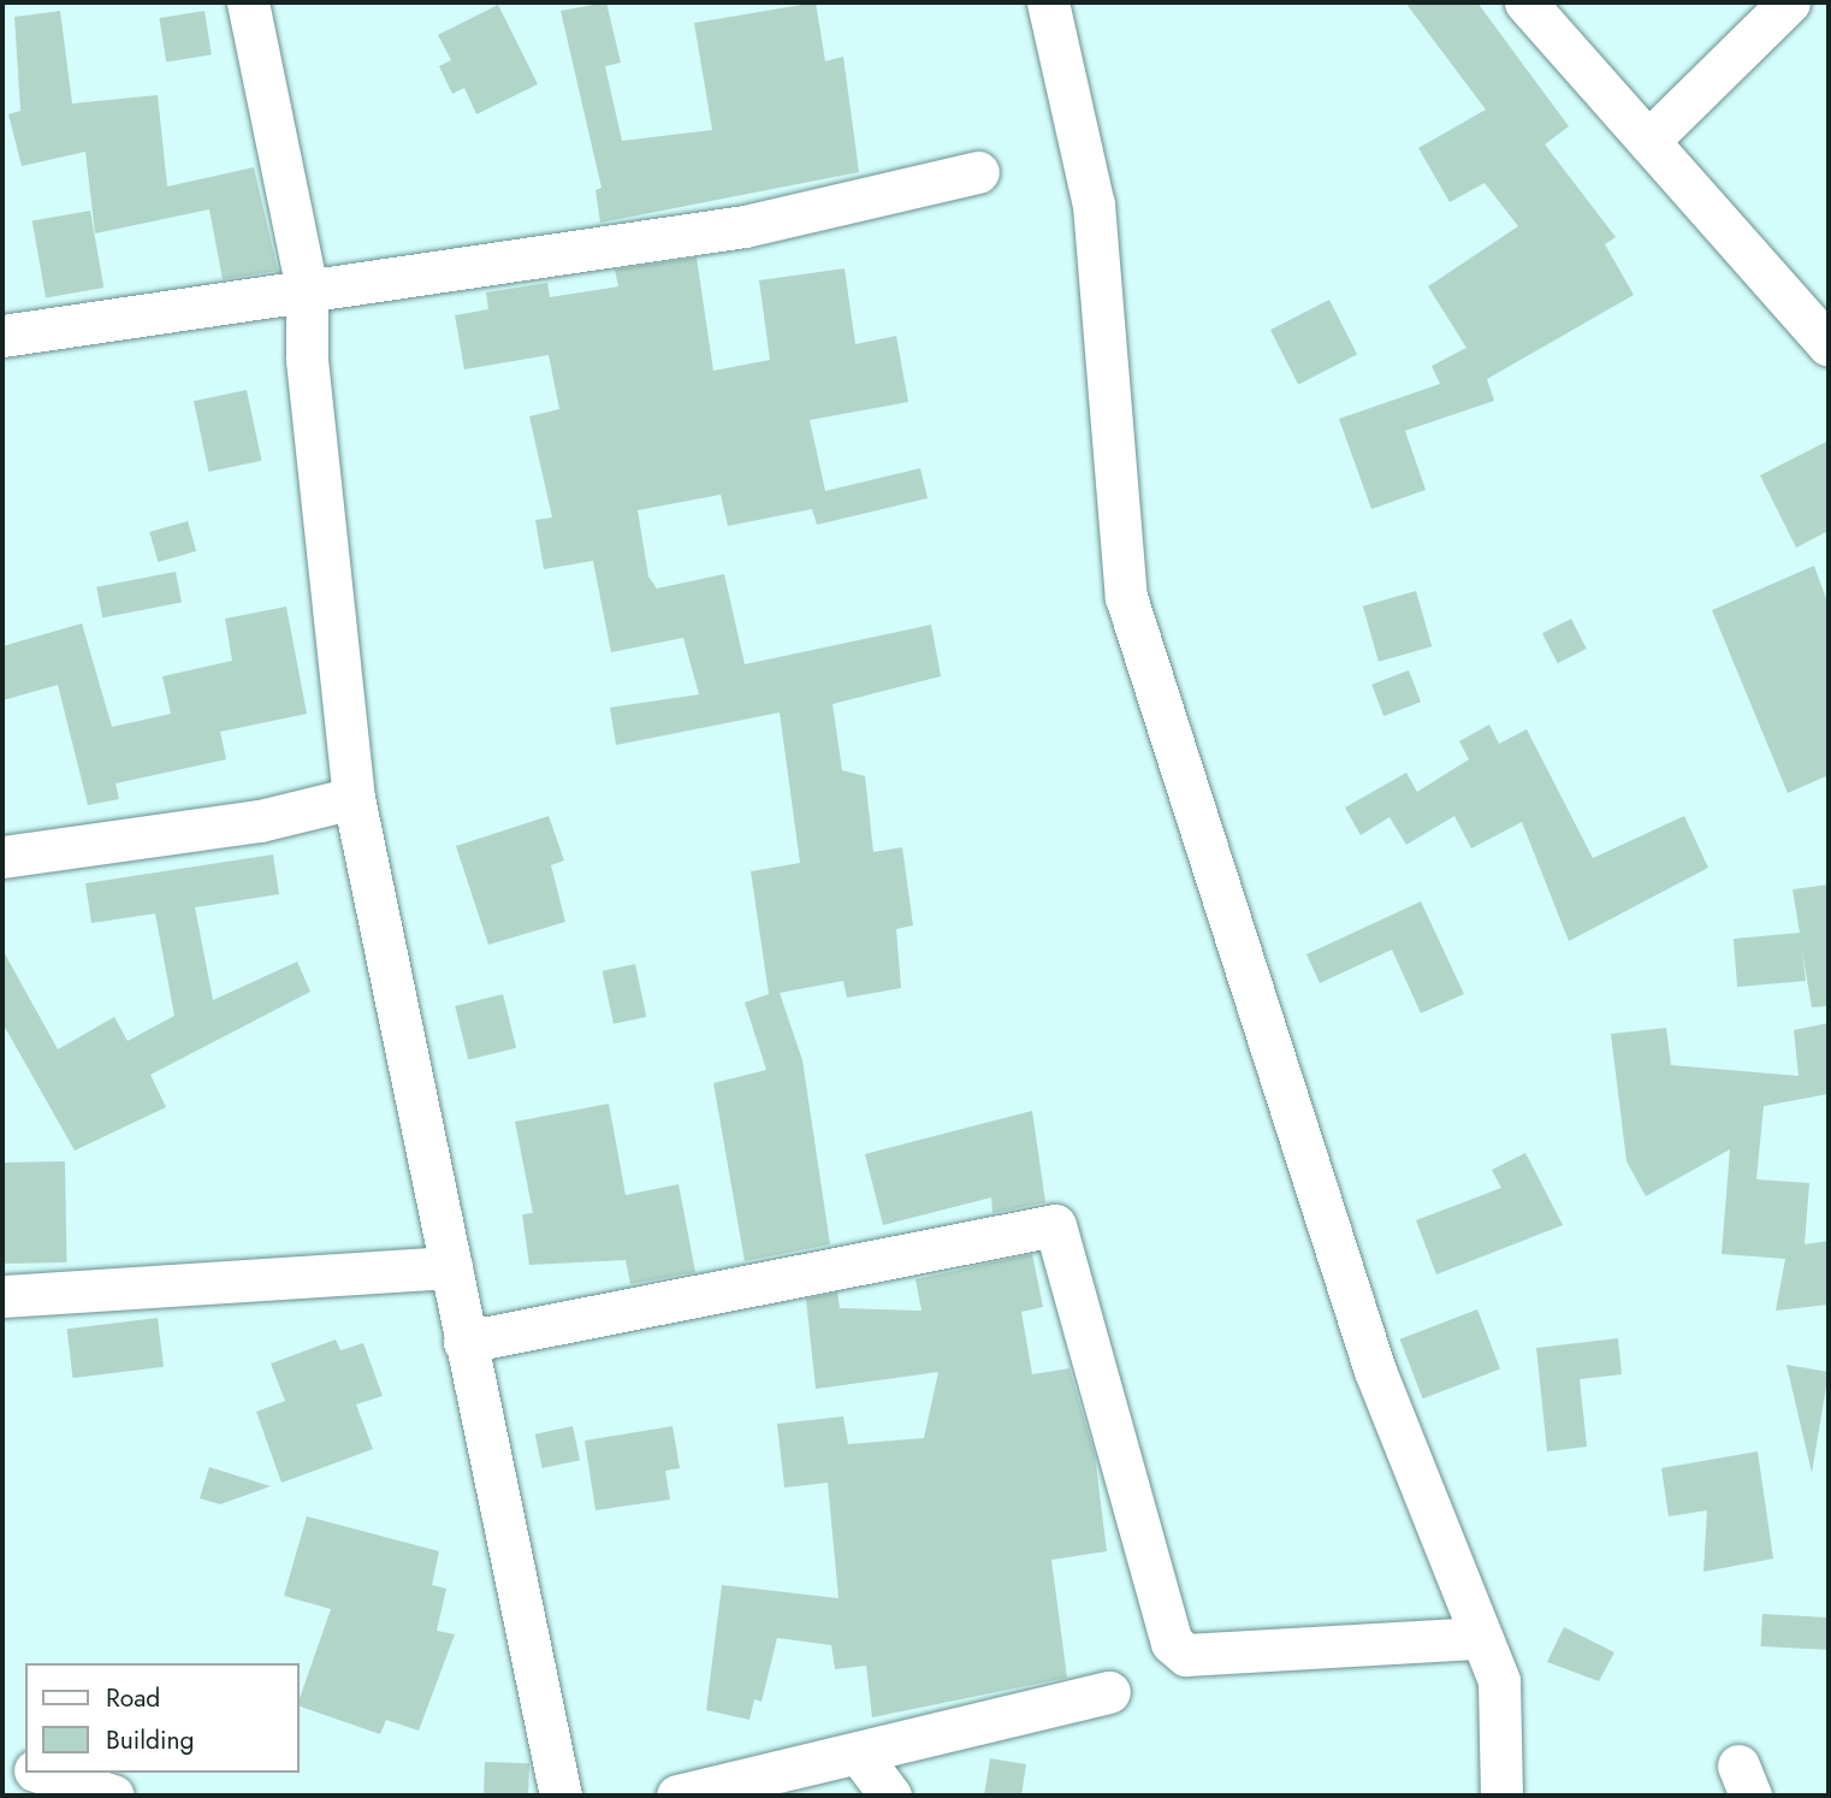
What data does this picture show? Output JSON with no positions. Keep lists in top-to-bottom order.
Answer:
{
  "legend": ["Road", "Building"]
}
